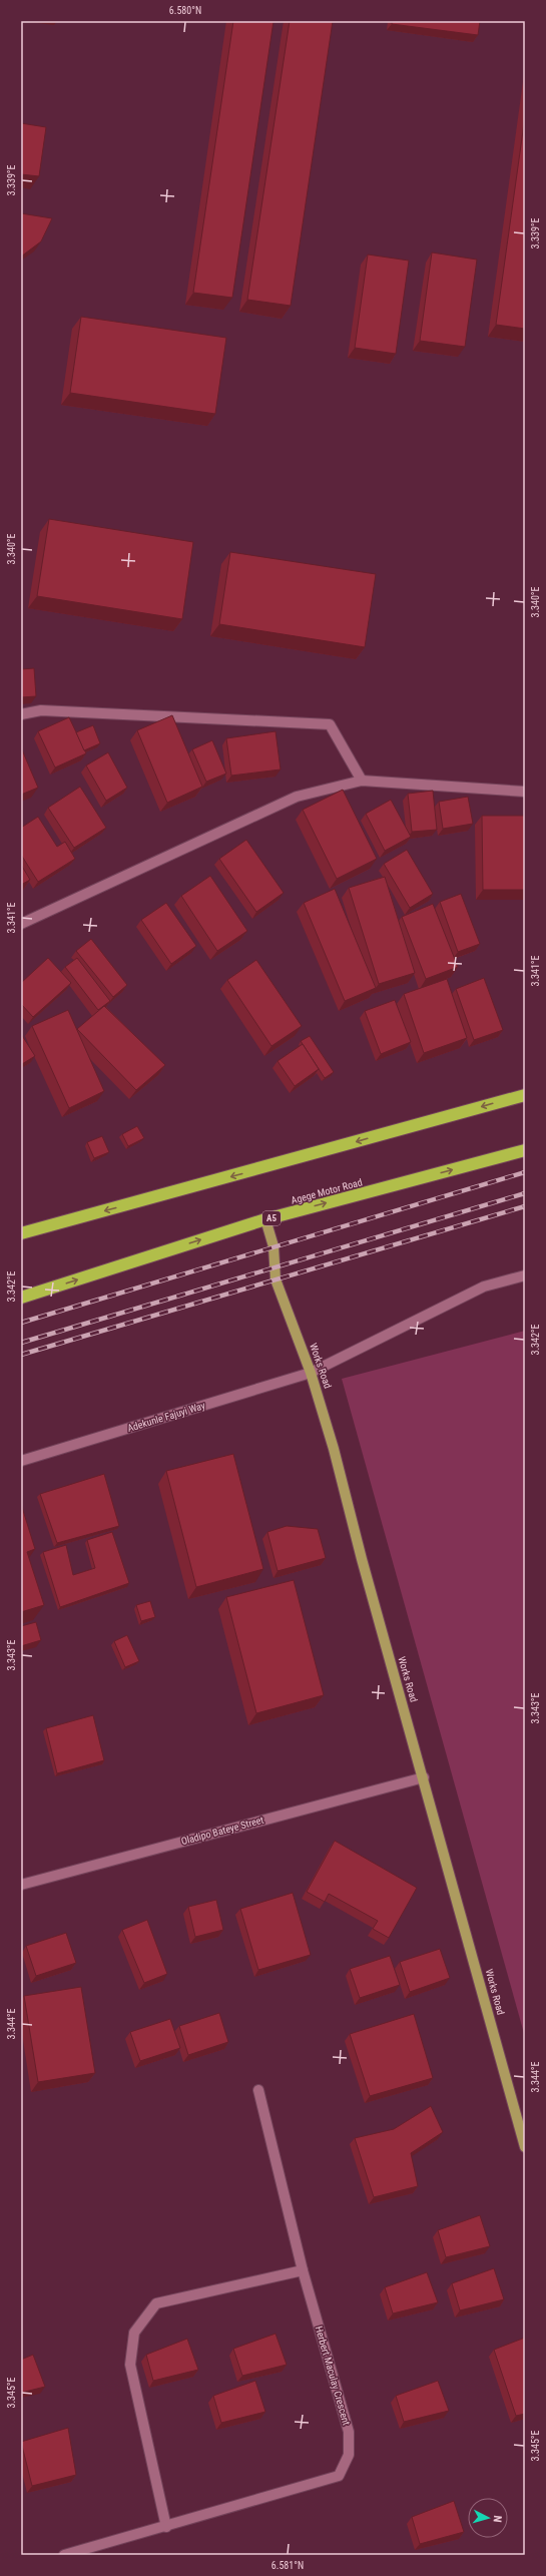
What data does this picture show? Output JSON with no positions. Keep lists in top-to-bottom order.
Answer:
{
  "streets": {
    "highway": ["Agege Motor Road", "A5"],
    "main road": ["Works Road"],
    "street": ["Adekunle Fajuyi Way", "Oladipo Bateye Street", "Herbert Maculay Crescent"]
  },
  "crossings": [
    ["Agege Motor Road", "Works Road"],
    ["Works Road", "Adekunle Fajuyi Way"],
    ["Works Road", "Oladipo Bateye Street"]
  ],
  "north": "right",
  "coordinates": [
    "6.580°N",
    "3.339°E",
    "3.340°E",
    "3.341°E",
    "3.342°E",
    "3.343°E",
    "3.344°E",
    "3.345°E",
    "6.581°N"
  ]
}
